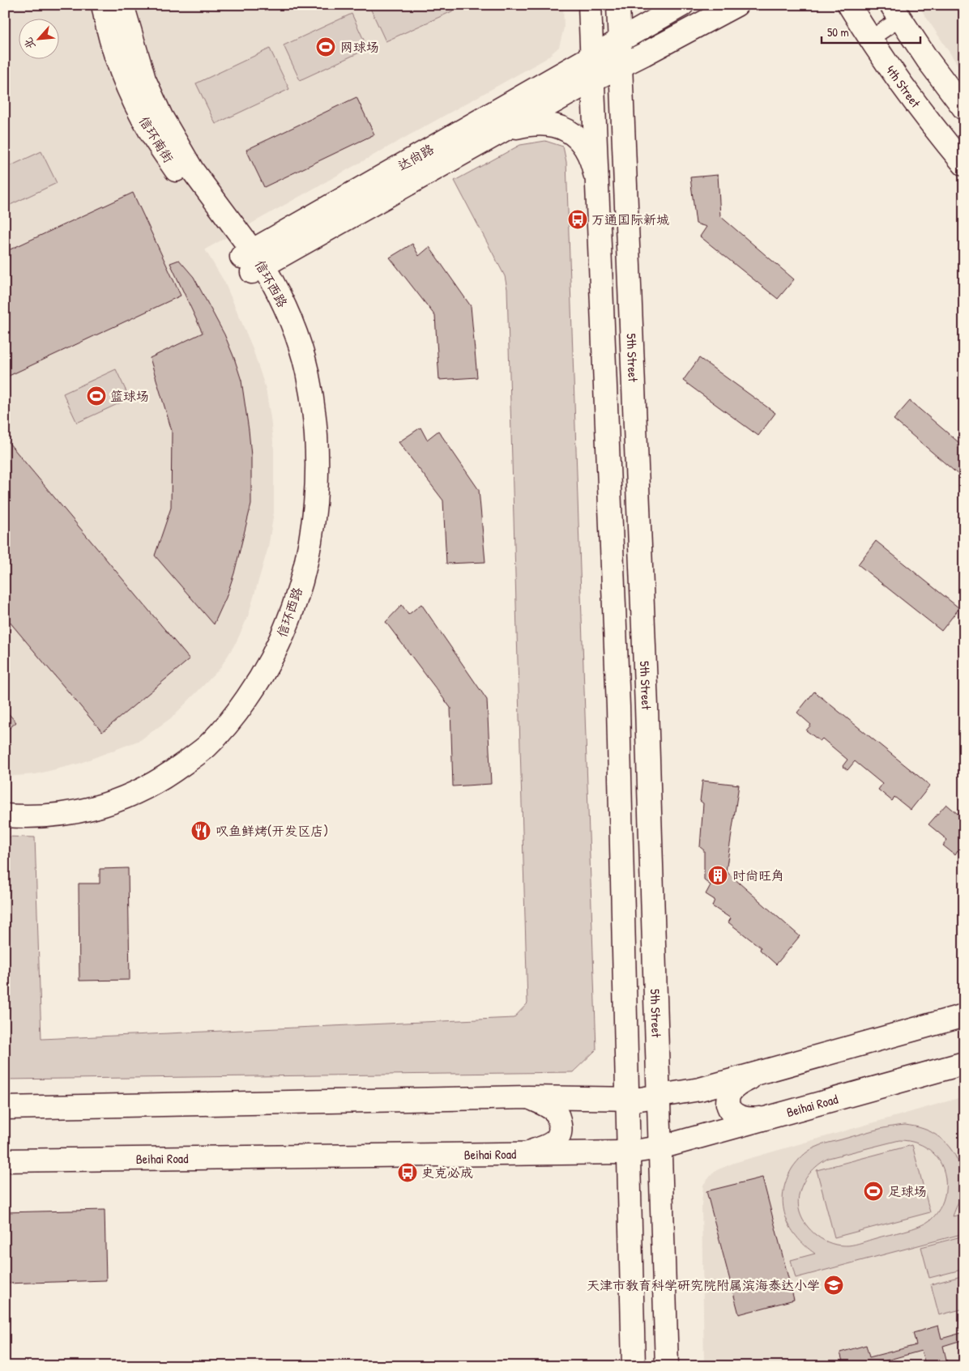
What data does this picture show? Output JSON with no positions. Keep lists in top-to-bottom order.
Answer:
{
  "streets": {
    "main road": [
      "4th Street",
      "信环南街",
      "达尚路",
      "信环西路",
      "5th Street",
      "Beihai Road"
    ]
  },
  "crossings": [
    ["信环南街", "达尚路"],
    ["信环南街", "信环西路"],
    ["达尚路", "信环西路"],
    ["5th Street", "Beihai Road"]
  ],
  "places": {
    "sports": ["网球场", "篮球场", "足球场"],
    "bus stop": ["万通国际新城", "史克必成"],
    "restaurant": ["叹鱼鲜烤(开发区店)"],
    "building": ["时尚旺角"],
    "school or university": ["天津市教育科学研究院附属滨海泰达小学"]
  },
  "scale_bar": "50 m",
  "north": "bottom left"
}
